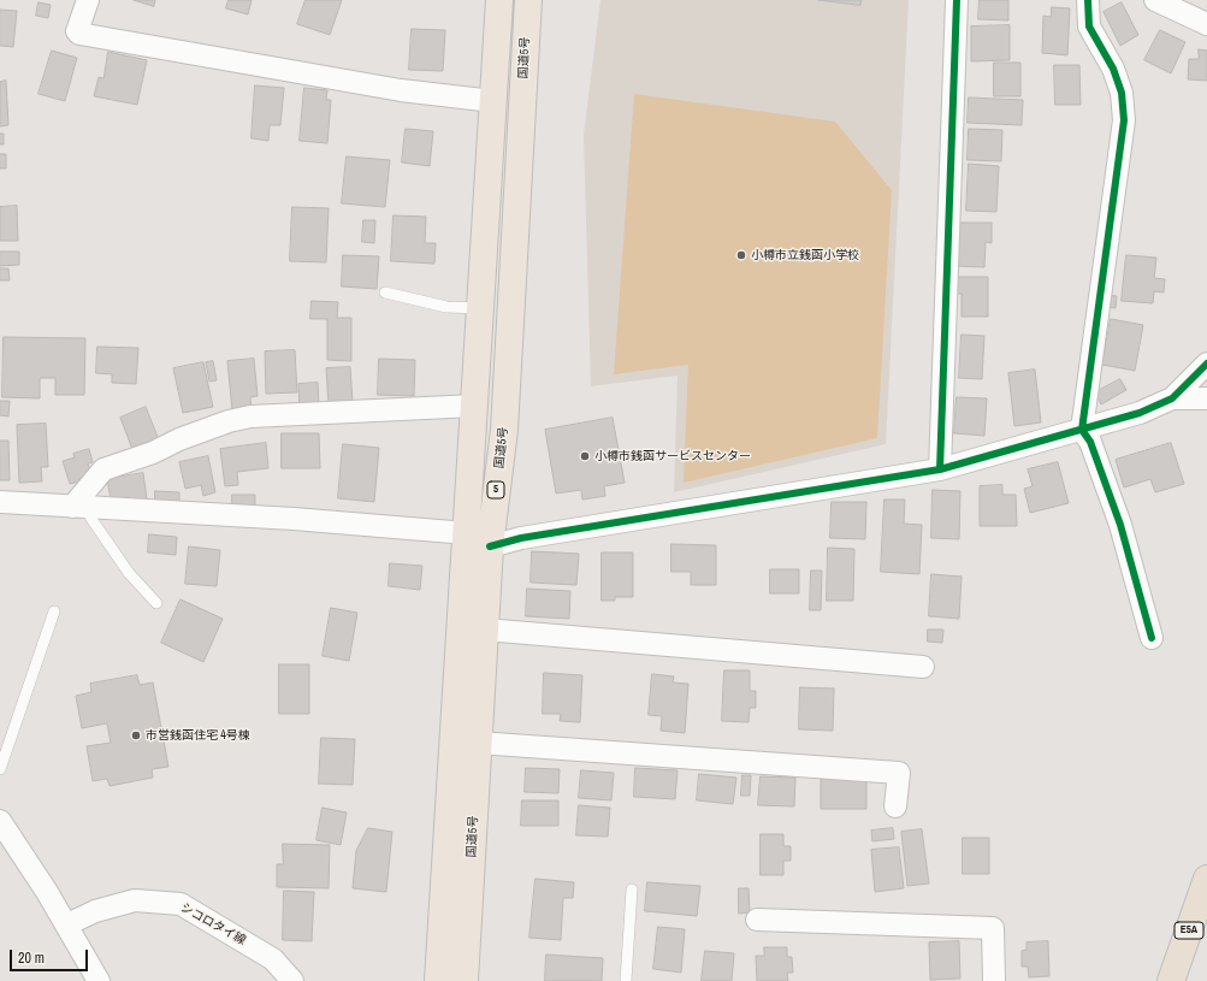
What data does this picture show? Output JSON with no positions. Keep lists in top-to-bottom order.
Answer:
{
  "streets": {
    "highway": ["国道5号", "5", "E5A"],
    "street": ["シコロタイ線"]
  },
  "places": ["小樽市立銭函小学校", "小樽市銭函サービスセンター", "市営銭函住宅 4号棟"],
  "scale_bar": "20 m"
}
